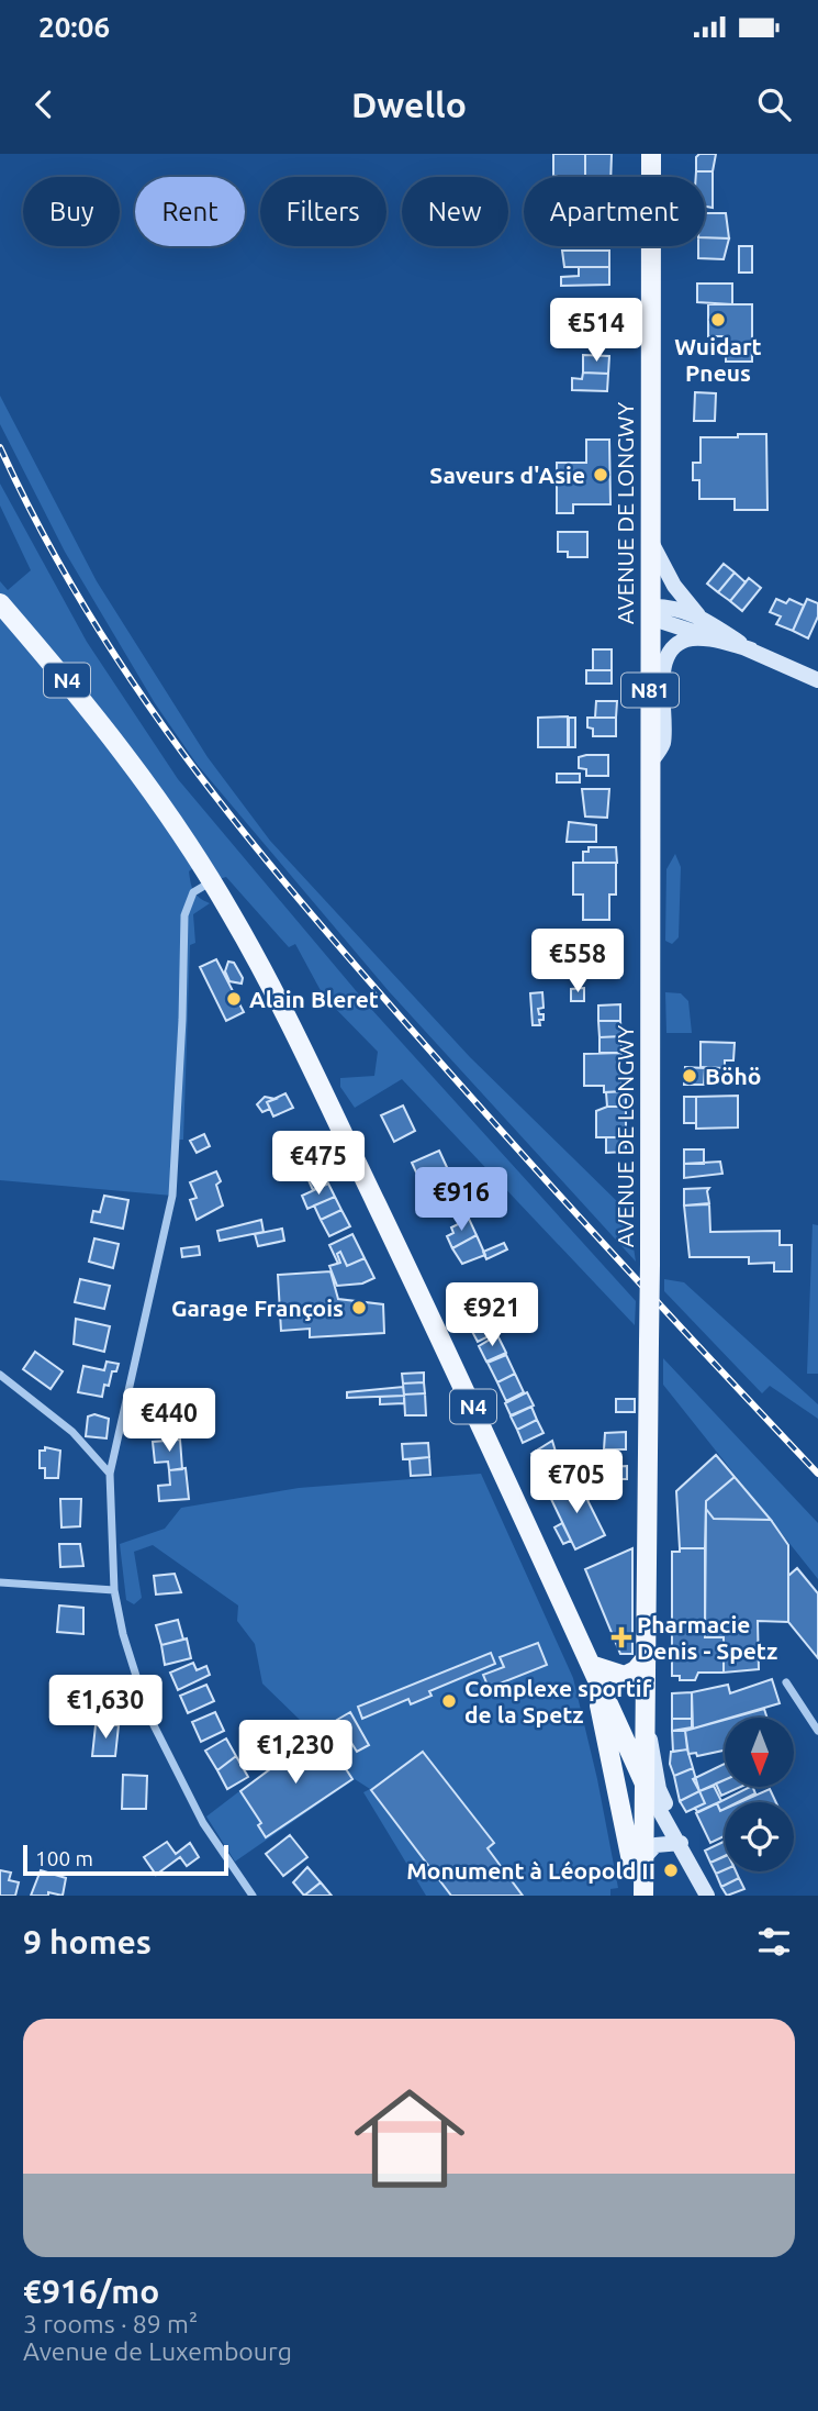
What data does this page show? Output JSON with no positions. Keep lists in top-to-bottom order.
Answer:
{
  "streets": {
    "main road": ["AVENUE DE LONGWY", "N4", "N81"]
  },
  "crossings": [
    ["AVENUE DE LONGWY", "N4"],
    ["AVENUE DE LONGWY", "N81"]
  ],
  "places": {
    "other": [
      "Wuidart Pneus",
      "Saveurs d'Asie",
      "Alain Bleret",
      "Böhö",
      "Garage François",
      "Complexe sportif de la Spetz",
      "Monument à Léopold II"
    ],
    "health": ["Pharmacie Denis - Spetz"]
  },
  "scale_bar": "100 m",
  "north": "bottom",
  "page": {
    "status": "20:06",
    "header": "Dwello",
    "chip": [
      "Buy",
      "Rent",
      "Filters",
      "New",
      "Apartment"
    ],
    "price": [
      "€514",
      "€558",
      "€475",
      "€916",
      "€921",
      "€440",
      "€705",
      "€1,630",
      "€1,230"
    ],
    "scale": "100 m",
    "heading": "9 homes",
    "list": [
      {
        "name": "€916/mo",
        "note": "3 rooms · 89 m² · Avenue de Luxembourg"
      }
    ]
  }
}
